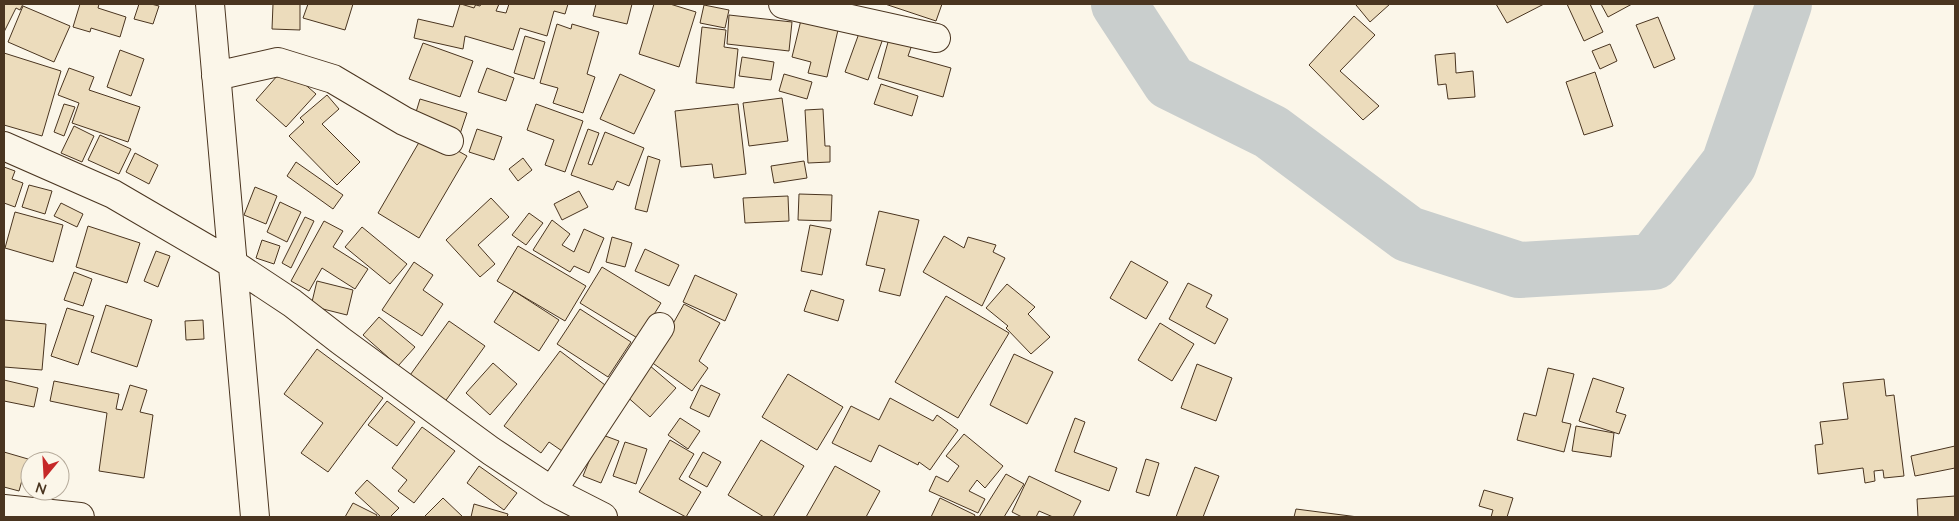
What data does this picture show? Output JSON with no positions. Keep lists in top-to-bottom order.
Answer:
{
  "north": "bottom"
}
